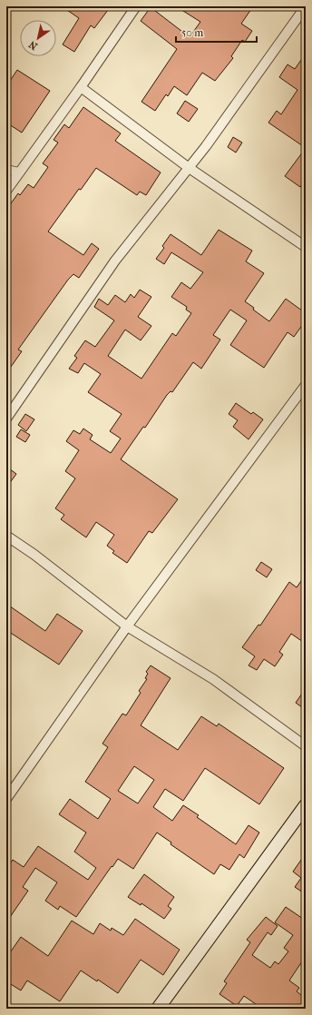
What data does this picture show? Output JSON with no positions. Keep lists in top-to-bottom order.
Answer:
{
  "scale_bar": "50 m",
  "north": "bottom left"
}
